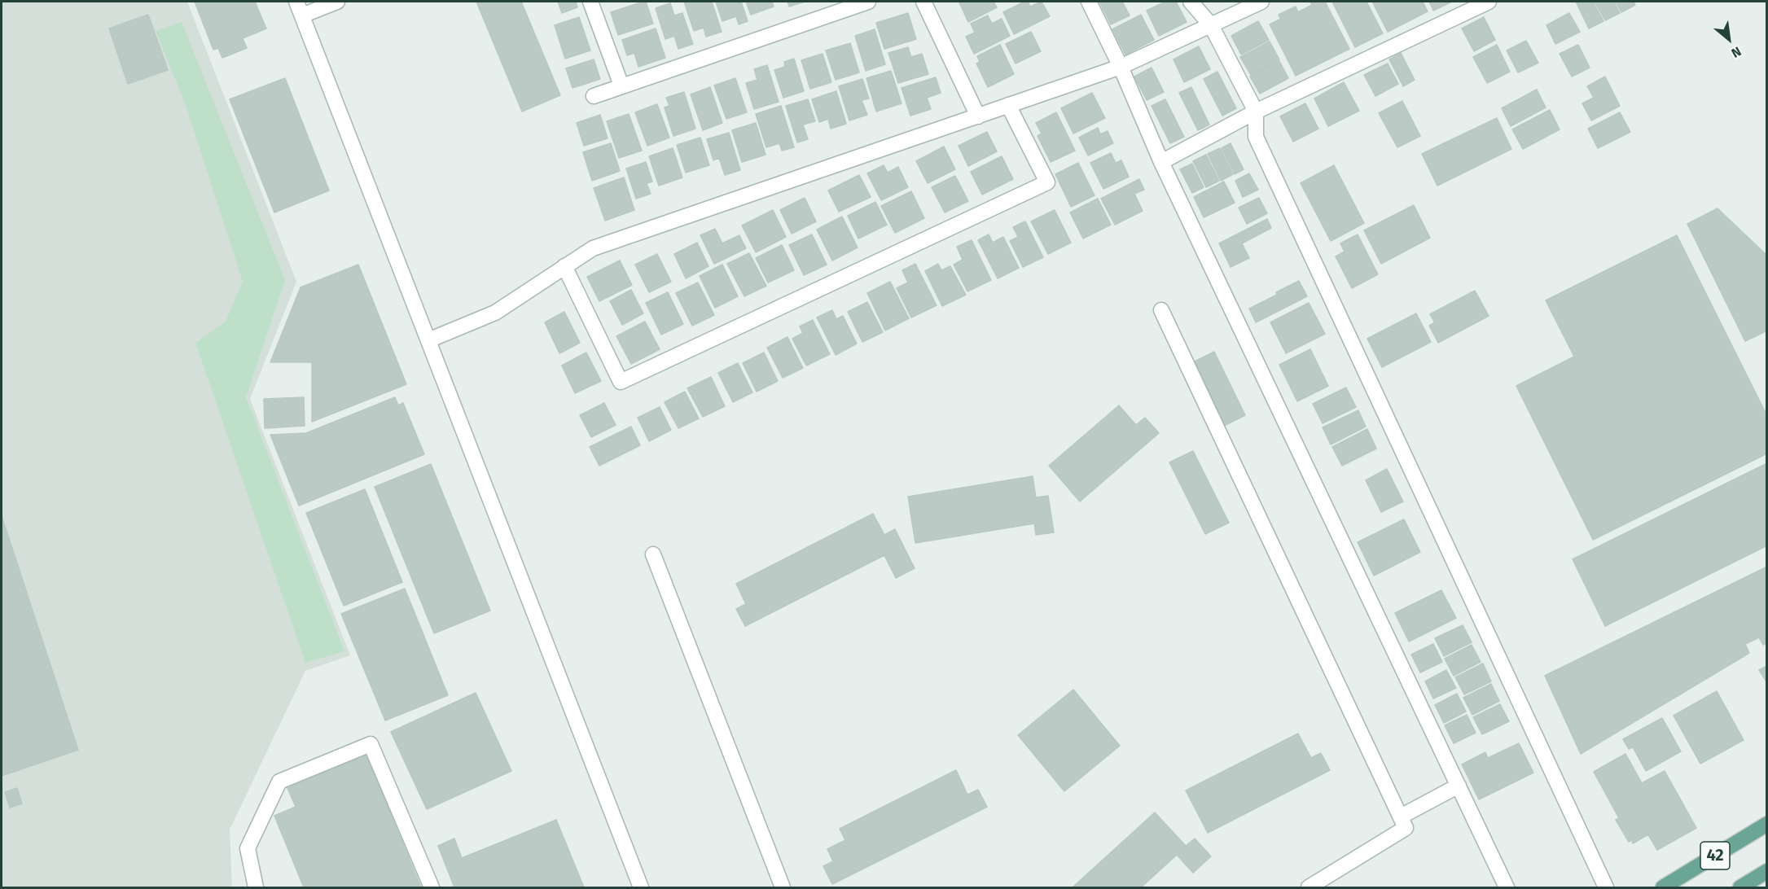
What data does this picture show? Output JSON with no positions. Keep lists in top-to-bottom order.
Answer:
{
  "streets": {
    "main road": ["42"]
  },
  "north": "bottom right"
}
